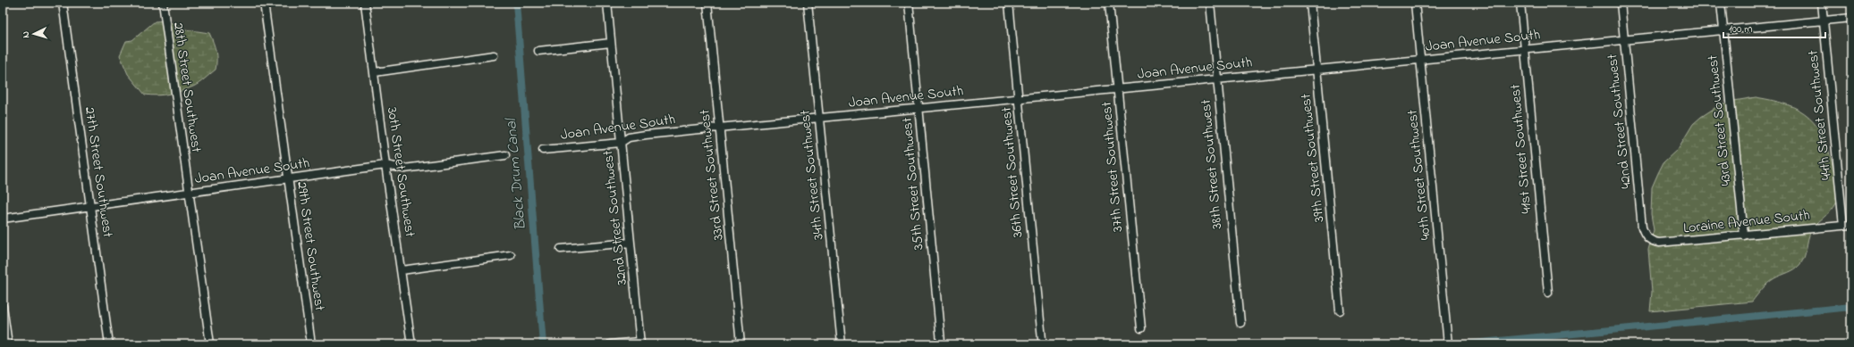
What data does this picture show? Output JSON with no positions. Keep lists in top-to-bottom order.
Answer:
{
  "streets": {
    "street": [
      "Joan Avenue South",
      "28th Street Southwest",
      "44th Street Southwest",
      "43rd Street Southwest",
      "42nd Street Southwest",
      "41st Street Southwest",
      "39th Street Southwest",
      "38th Street Southwest",
      "37th Street Southwest",
      "27th Street Southwest",
      "30th Street Southwest",
      "36th Street Southwest",
      "33rd Street Southwest",
      "34th Street Southwest",
      "40th Street Southwest",
      "35th Street Southwest",
      "32nd Street Southwest",
      "Loraine Avenue South",
      "29th Street Southwest"
    ]
  },
  "crossings": [
    ["Joan Avenue South", "28th Street Southwest"],
    ["Joan Avenue South", "44th Street Southwest"],
    ["Joan Avenue South", "43rd Street Southwest"],
    ["Joan Avenue South", "42nd Street Southwest"],
    ["Joan Avenue South", "41st Street Southwest"],
    ["Joan Avenue South", "39th Street Southwest"],
    ["Joan Avenue South", "38th Street Southwest"],
    ["Joan Avenue South", "37th Street Southwest"],
    ["Joan Avenue South", "27th Street Southwest"],
    ["Joan Avenue South", "30th Street Southwest"],
    ["Joan Avenue South", "36th Street Southwest"],
    ["Joan Avenue South", "33rd Street Southwest"],
    ["Joan Avenue South", "34th Street Southwest"],
    ["Joan Avenue South", "40th Street Southwest"],
    ["Joan Avenue South", "35th Street Southwest"],
    ["Joan Avenue South", "32nd Street Southwest"],
    ["Joan Avenue South", "29th Street Southwest"],
    ["44th Street Southwest", "Loraine Avenue South"],
    ["43rd Street Southwest", "Loraine Avenue South"],
    ["42nd Street Southwest", "Loraine Avenue South"]
  ],
  "water": ["Black Drum Canal"],
  "scale_bar": "100 m",
  "north": "left"
}
